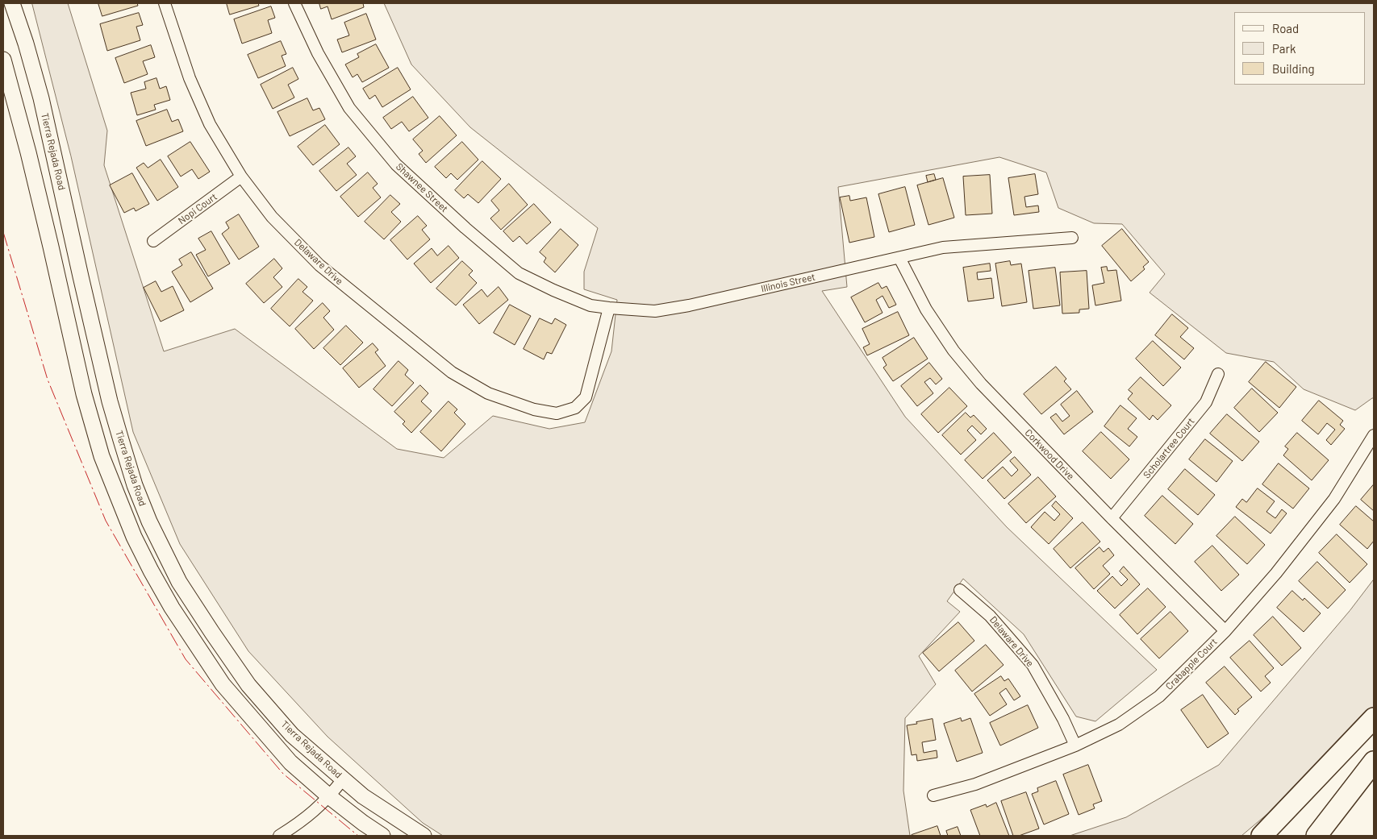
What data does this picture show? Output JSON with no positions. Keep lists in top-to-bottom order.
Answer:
{
  "streets": {
    "main road": ["Tierra Rejada Road"],
    "street": [
      "Shawnee Street",
      "Nopi Court",
      "Delaware Drive",
      "Illinois Street",
      "Scholartree Court",
      "Corkwood Drive",
      "Crabapple Court"
    ]
  },
  "crossings": [
    ["Shawnee Street", "Delaware Drive"],
    ["Shawnee Street", "Illinois Street"],
    ["Nopi Court", "Delaware Drive"],
    ["Delaware Drive", "Illinois Street"],
    ["Delaware Drive", "Crabapple Court"],
    ["Illinois Street", "Corkwood Drive"],
    ["Scholartree Court", "Corkwood Drive"],
    ["Corkwood Drive", "Crabapple Court"]
  ],
  "legend": ["Road", "Park", "Building"]
}
